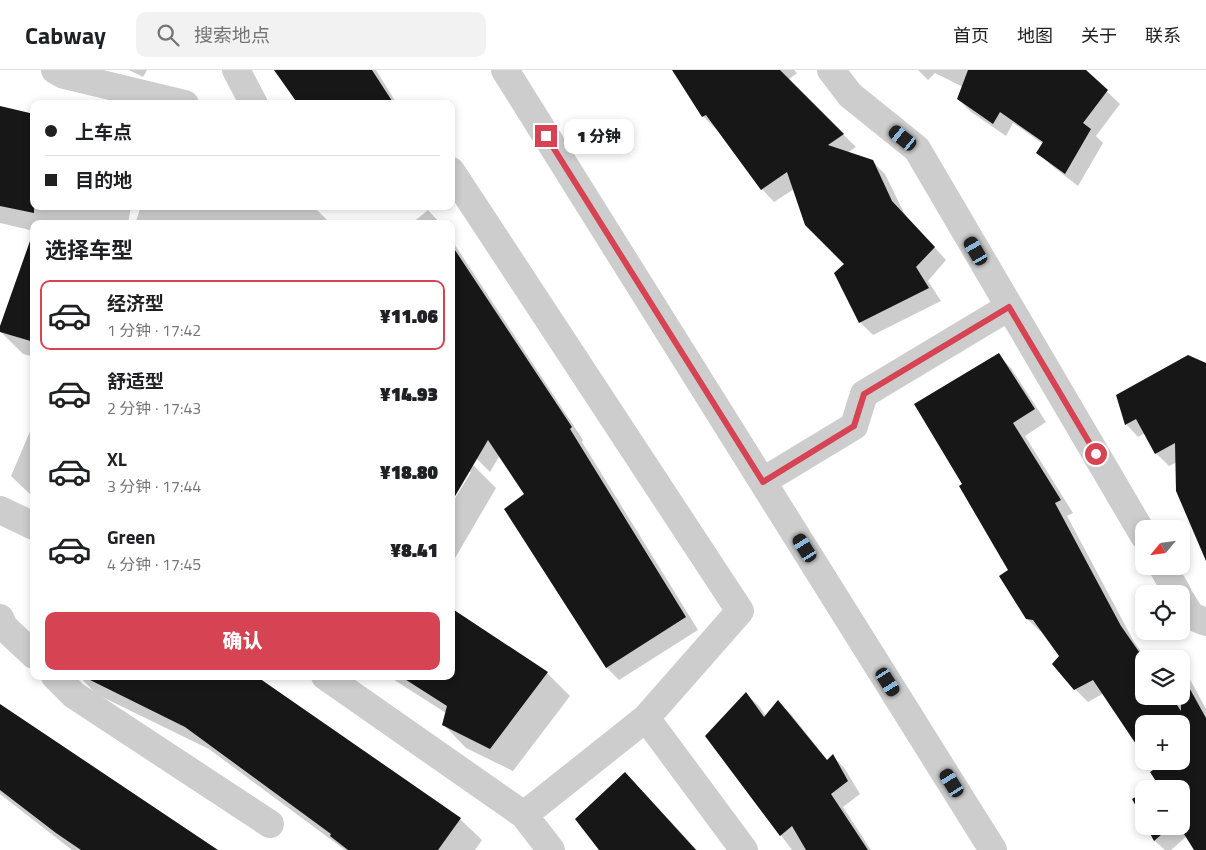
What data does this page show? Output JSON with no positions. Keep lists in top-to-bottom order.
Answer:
{
  "north": "bottom left",
  "page": {
    "header": "Cabway",
    "search": "搜索地点",
    "nav": [
      "首页",
      "地图",
      "关于",
      "联系"
    ],
    "banner": ["上车点", "目的地"],
    "bubble": "1 分钟",
    "heading": "选择车型",
    "list": [
      {
        "name": "经济型",
        "note": "1 分钟 · 17:42",
        "value": "¥11.06"
      },
      {
        "name": "舒适型",
        "note": "2 分钟 · 17:43",
        "value": "¥14.93"
      },
      {
        "name": "XL",
        "note": "3 分钟 · 17:44",
        "value": "¥18.80"
      },
      {
        "name": "Green",
        "note": "4 分钟 · 17:45",
        "value": "¥8.41"
      }
    ],
    "map_buttons": ["+", "−"],
    "buttons": "确认"
  }
}
